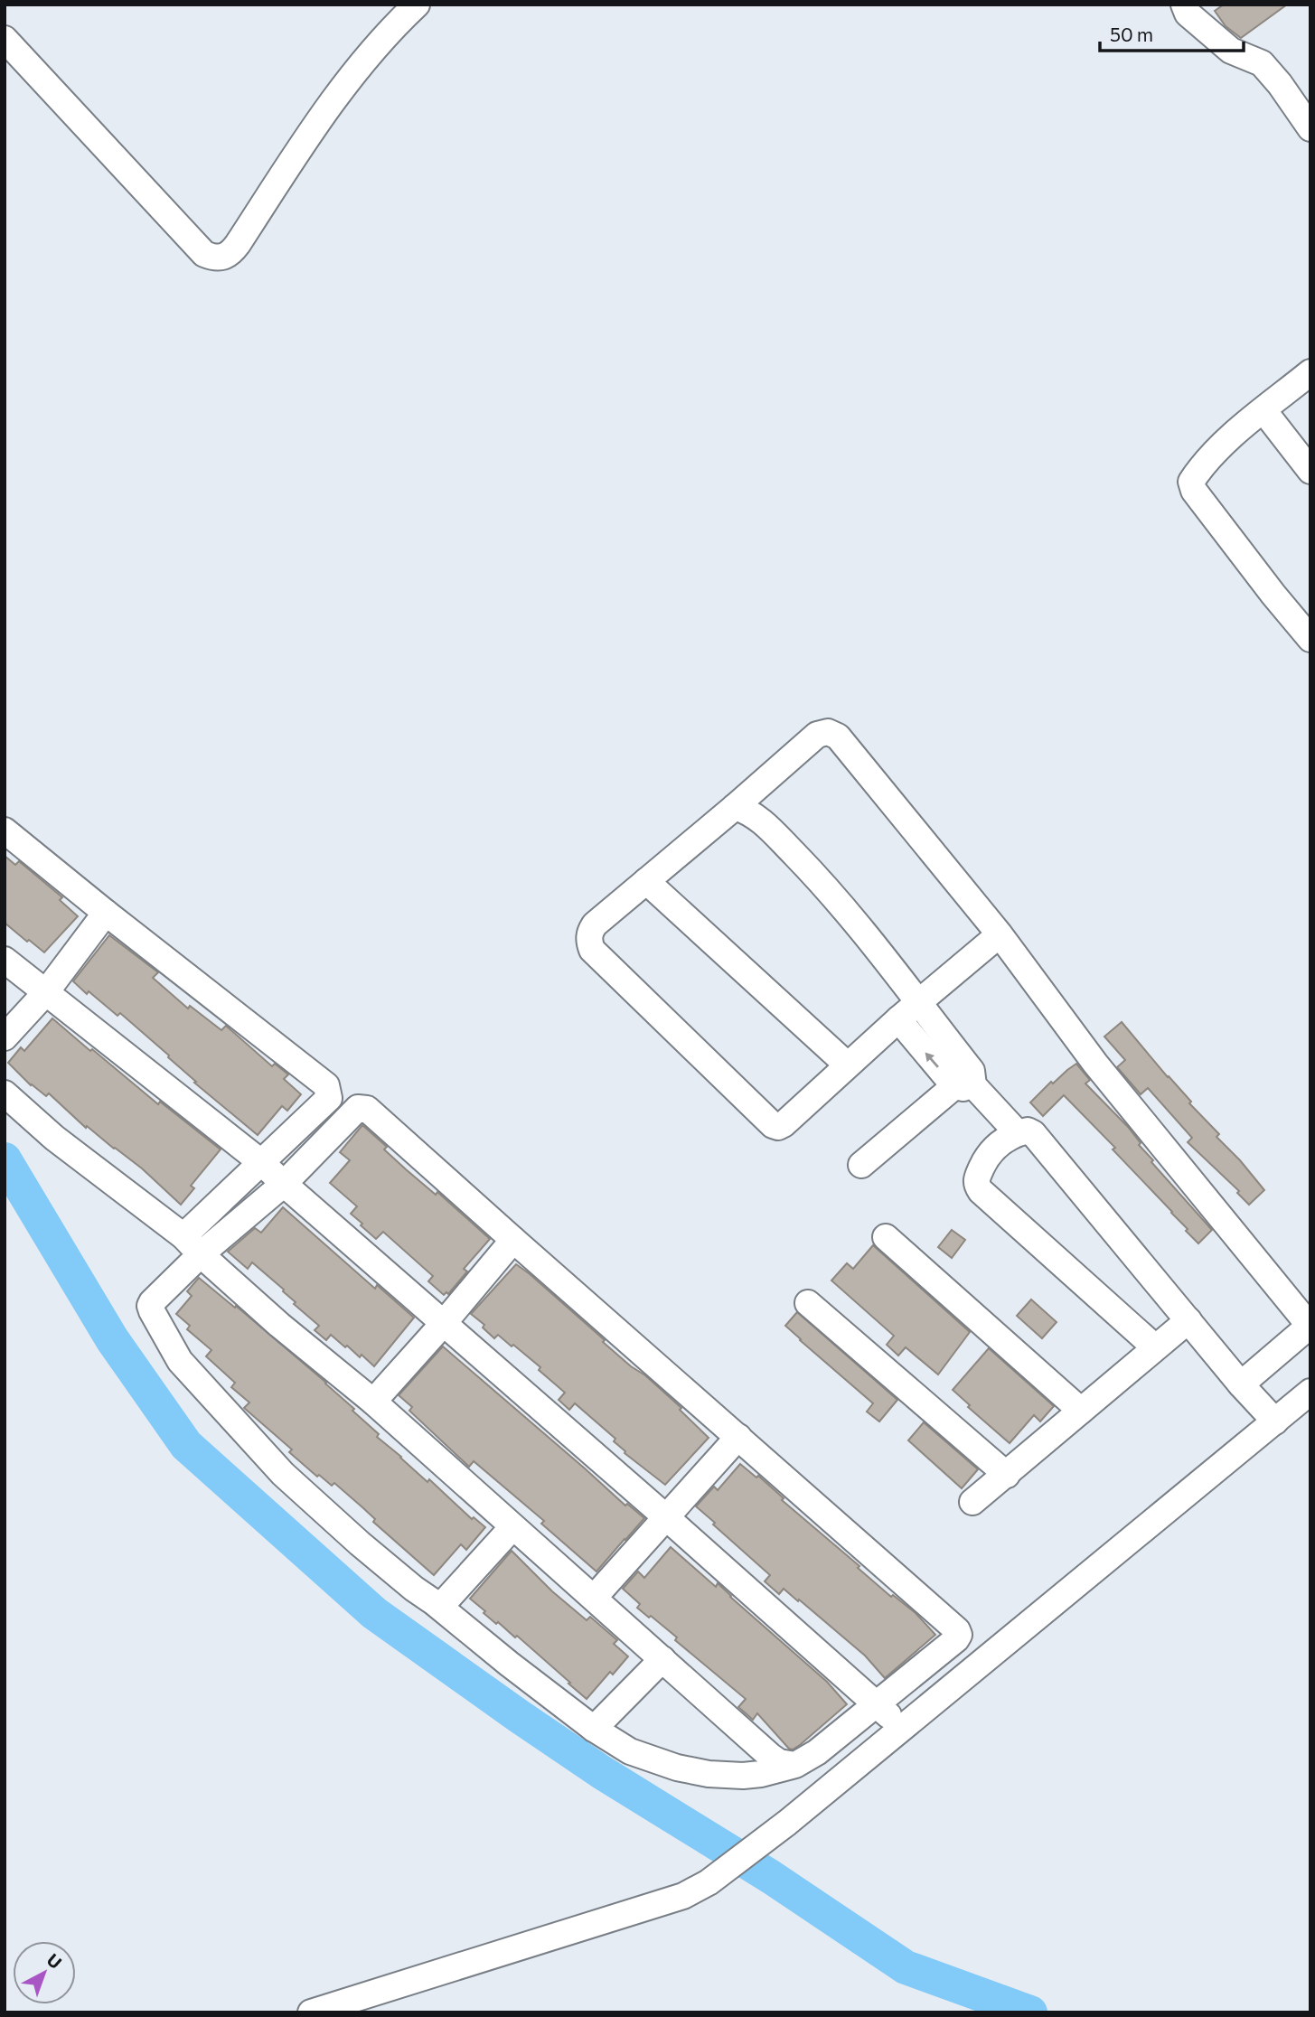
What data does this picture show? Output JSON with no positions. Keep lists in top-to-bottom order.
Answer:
{
  "scale_bar": "50 m",
  "north": "top right"
}
